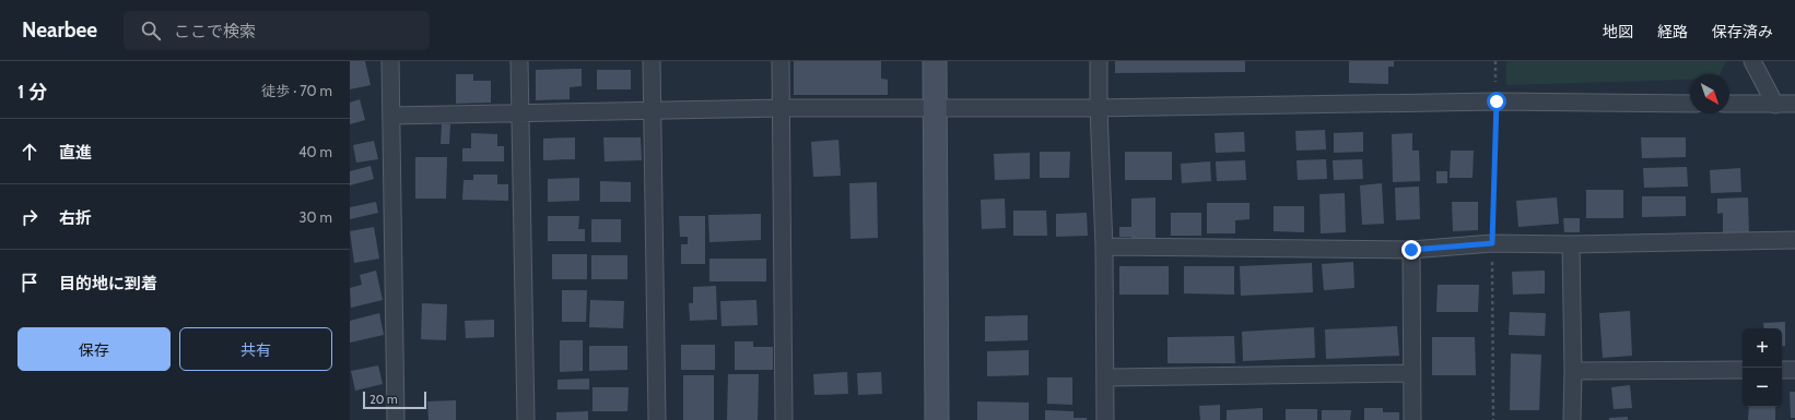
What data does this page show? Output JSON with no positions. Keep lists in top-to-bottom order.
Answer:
{
  "scale_bar": "20 m",
  "north": "bottom right",
  "page": {
    "header": "Nearbee",
    "search": "ここで検索",
    "nav": ["地図", "経路", "保存済み"],
    "heading": ["1 分", "徒歩 · 70 m"],
    "list": [
      ["直進", "40 m"],
      ["右折", "30 m"],
      "目的地に到着"
    ],
    "buttons": ["保存", "共有"],
    "map_buttons": ["+", "−"],
    "scale": "20 m"
  }
}
